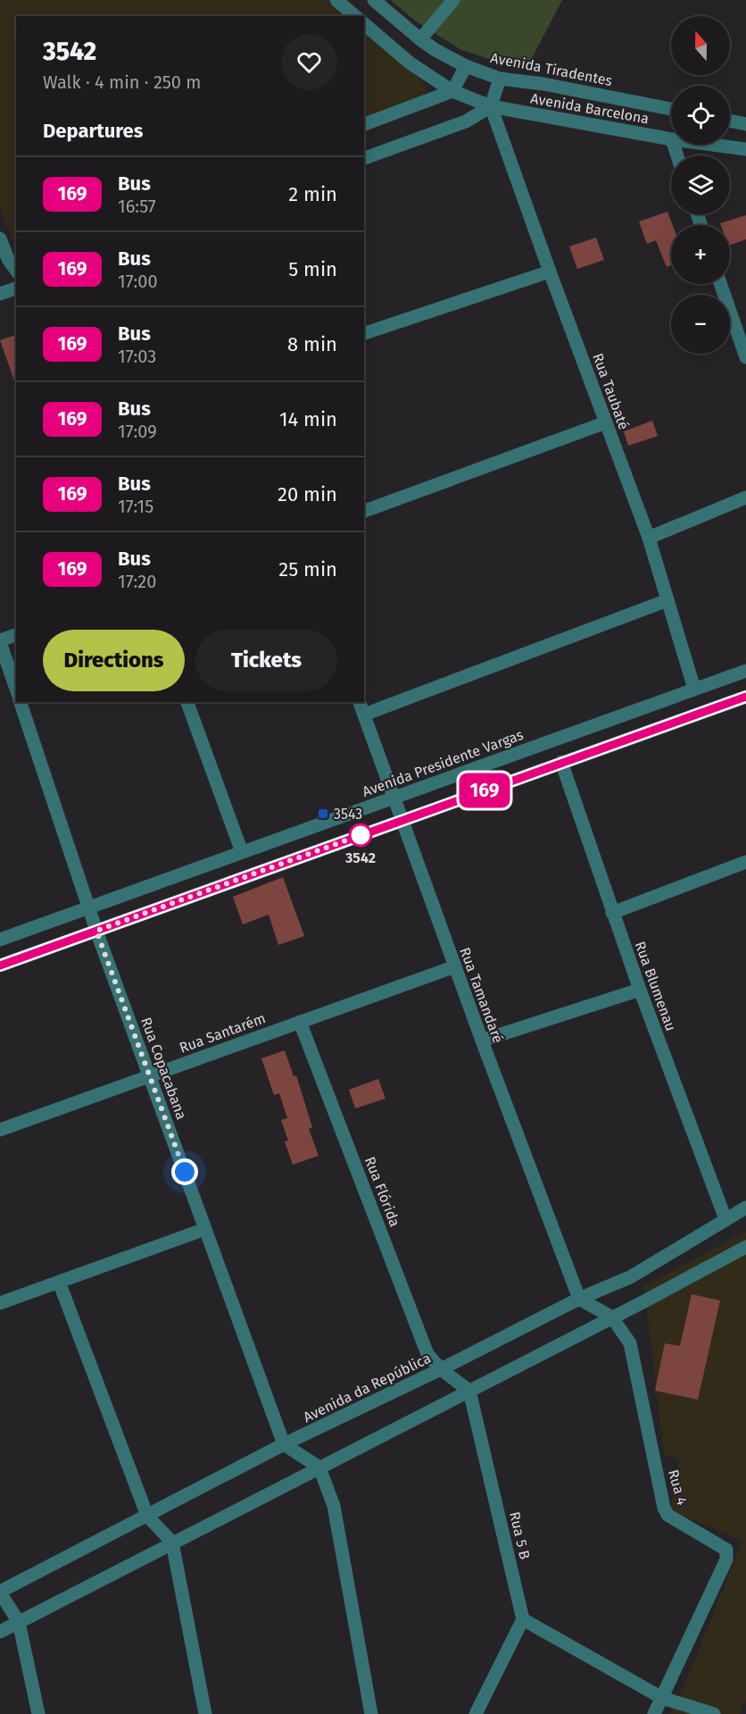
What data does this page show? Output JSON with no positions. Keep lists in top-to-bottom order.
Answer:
{
  "streets": {
    "street": [
      "Avenida Tiradentes",
      "Avenida Barcelona",
      "Rua Taubaté",
      "Avenida Presidente Vargas",
      "Rua Blumenau",
      "Rua Tamandaré",
      "Rua Santarém",
      "Rua Copacabana",
      "Rua Flórida",
      "Avenida da República",
      "Rua 4",
      "Rua 5 B"
    ]
  },
  "crossings": [
    ["Avenida Barcelona", "Rua Taubaté"],
    ["Rua Taubaté", "Avenida Presidente Vargas"],
    ["Avenida Presidente Vargas", "Rua Tamandaré"],
    ["Avenida Presidente Vargas", "Rua Copacabana"],
    ["Rua Blumenau", "Avenida da República"],
    ["Rua Tamandaré", "Rua Santarém"],
    ["Rua Tamandaré", "Avenida da República"],
    ["Rua Tamandaré", "Rua 4"],
    ["Rua Santarém", "Rua Copacabana"],
    ["Rua Santarém", "Rua Flórida"],
    ["Rua Copacabana", "Avenida da República"],
    ["Rua Flórida", "Avenida da República"],
    ["Avenida da República", "Rua 4"]
  ],
  "places": {
    "transit": ["3543"],
    "other": ["3542"]
  },
  "lines": ["bus line 169"],
  "north": "top",
  "page": {
    "on_map": "169",
    "map_buttons": ["+", "−"],
    "heading": [
      ["3542", "Walk · 4 min · 250 m"],
      "Departures"
    ],
    "list": [
      {
        "mark": "169",
        "name": "Bus",
        "note": "16:57",
        "value": "2 min"
      },
      {
        "mark": "169",
        "name": "Bus",
        "note": "17:00",
        "value": "5 min"
      },
      {
        "mark": "169",
        "name": "Bus",
        "note": "17:03",
        "value": "8 min"
      },
      {
        "mark": "169",
        "name": "Bus",
        "note": "17:09",
        "value": "14 min"
      },
      {
        "mark": "169",
        "name": "Bus",
        "note": "17:15",
        "value": "20 min"
      },
      {
        "mark": "169",
        "name": "Bus",
        "note": "17:20",
        "value": "25 min"
      }
    ],
    "buttons": ["Directions", "Tickets"]
  }
}
